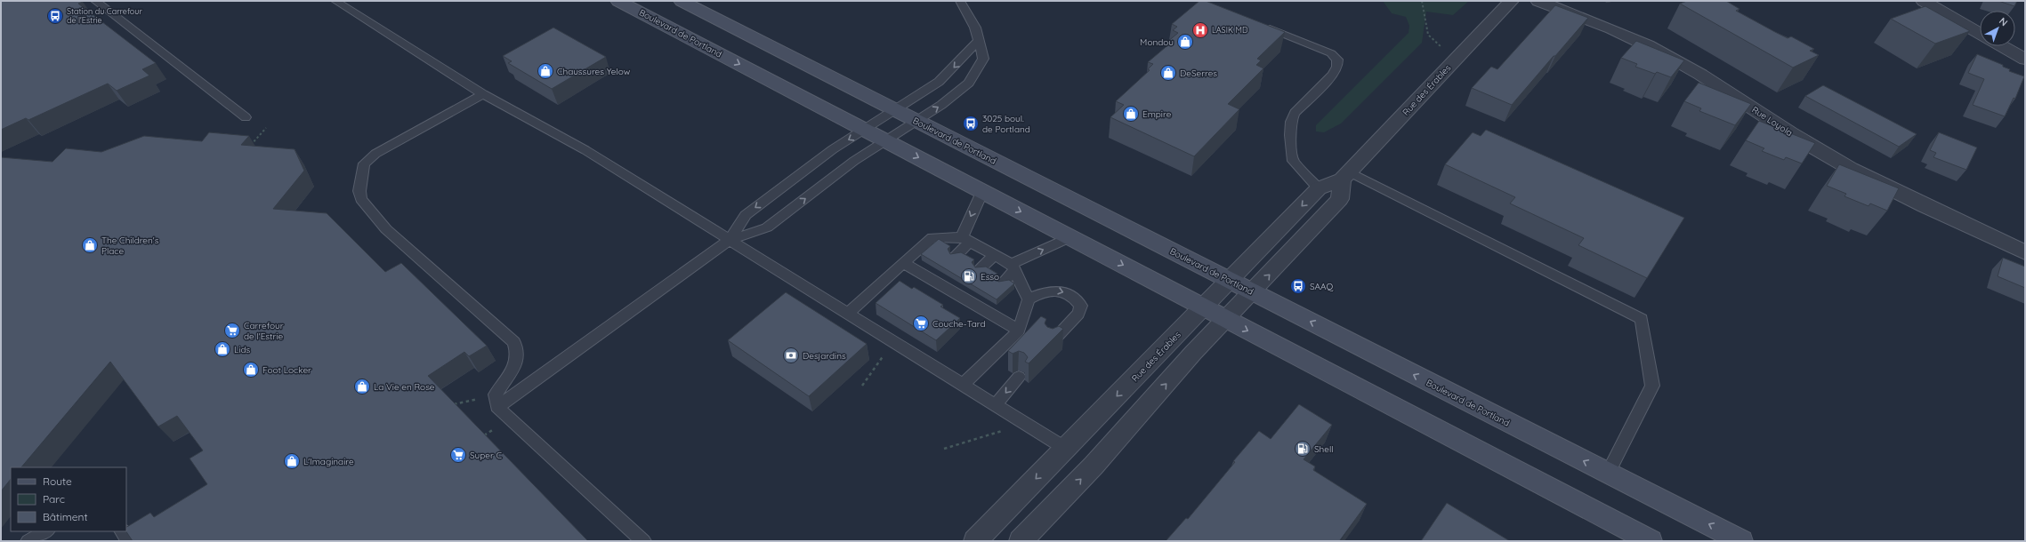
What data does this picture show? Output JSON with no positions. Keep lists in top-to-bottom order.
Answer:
{
  "streets": {
    "main road": ["Boulevard de Portland"],
    "street": ["Rue des Érables", "Rue Loyola"]
  },
  "crossings": [
    ["Boulevard de Portland", "Rue des Érables"]
  ],
  "places": {
    "bus stop": ["Station du Carrefour de l'Estrie", "3025 boul. de Portland", "SAAQ"],
    "hospital": ["LASIK MD"],
    "shop": [
      "Mondou",
      "Chaussures Yelow",
      "DeSerres",
      "Empire",
      "The Children's Place",
      "Lids",
      "Foot Locker",
      "La Vie en Rose",
      "L'Imaginaire"
    ],
    "fuel station": ["Esso", "Shell"],
    "supermarket": ["Couche-Tard", "Carrefour de l'Estrie", "Super C"],
    "bank": ["Desjardins"]
  },
  "legend": ["Route", "Parc", "Bâtiment"],
  "north": "top right"
}
